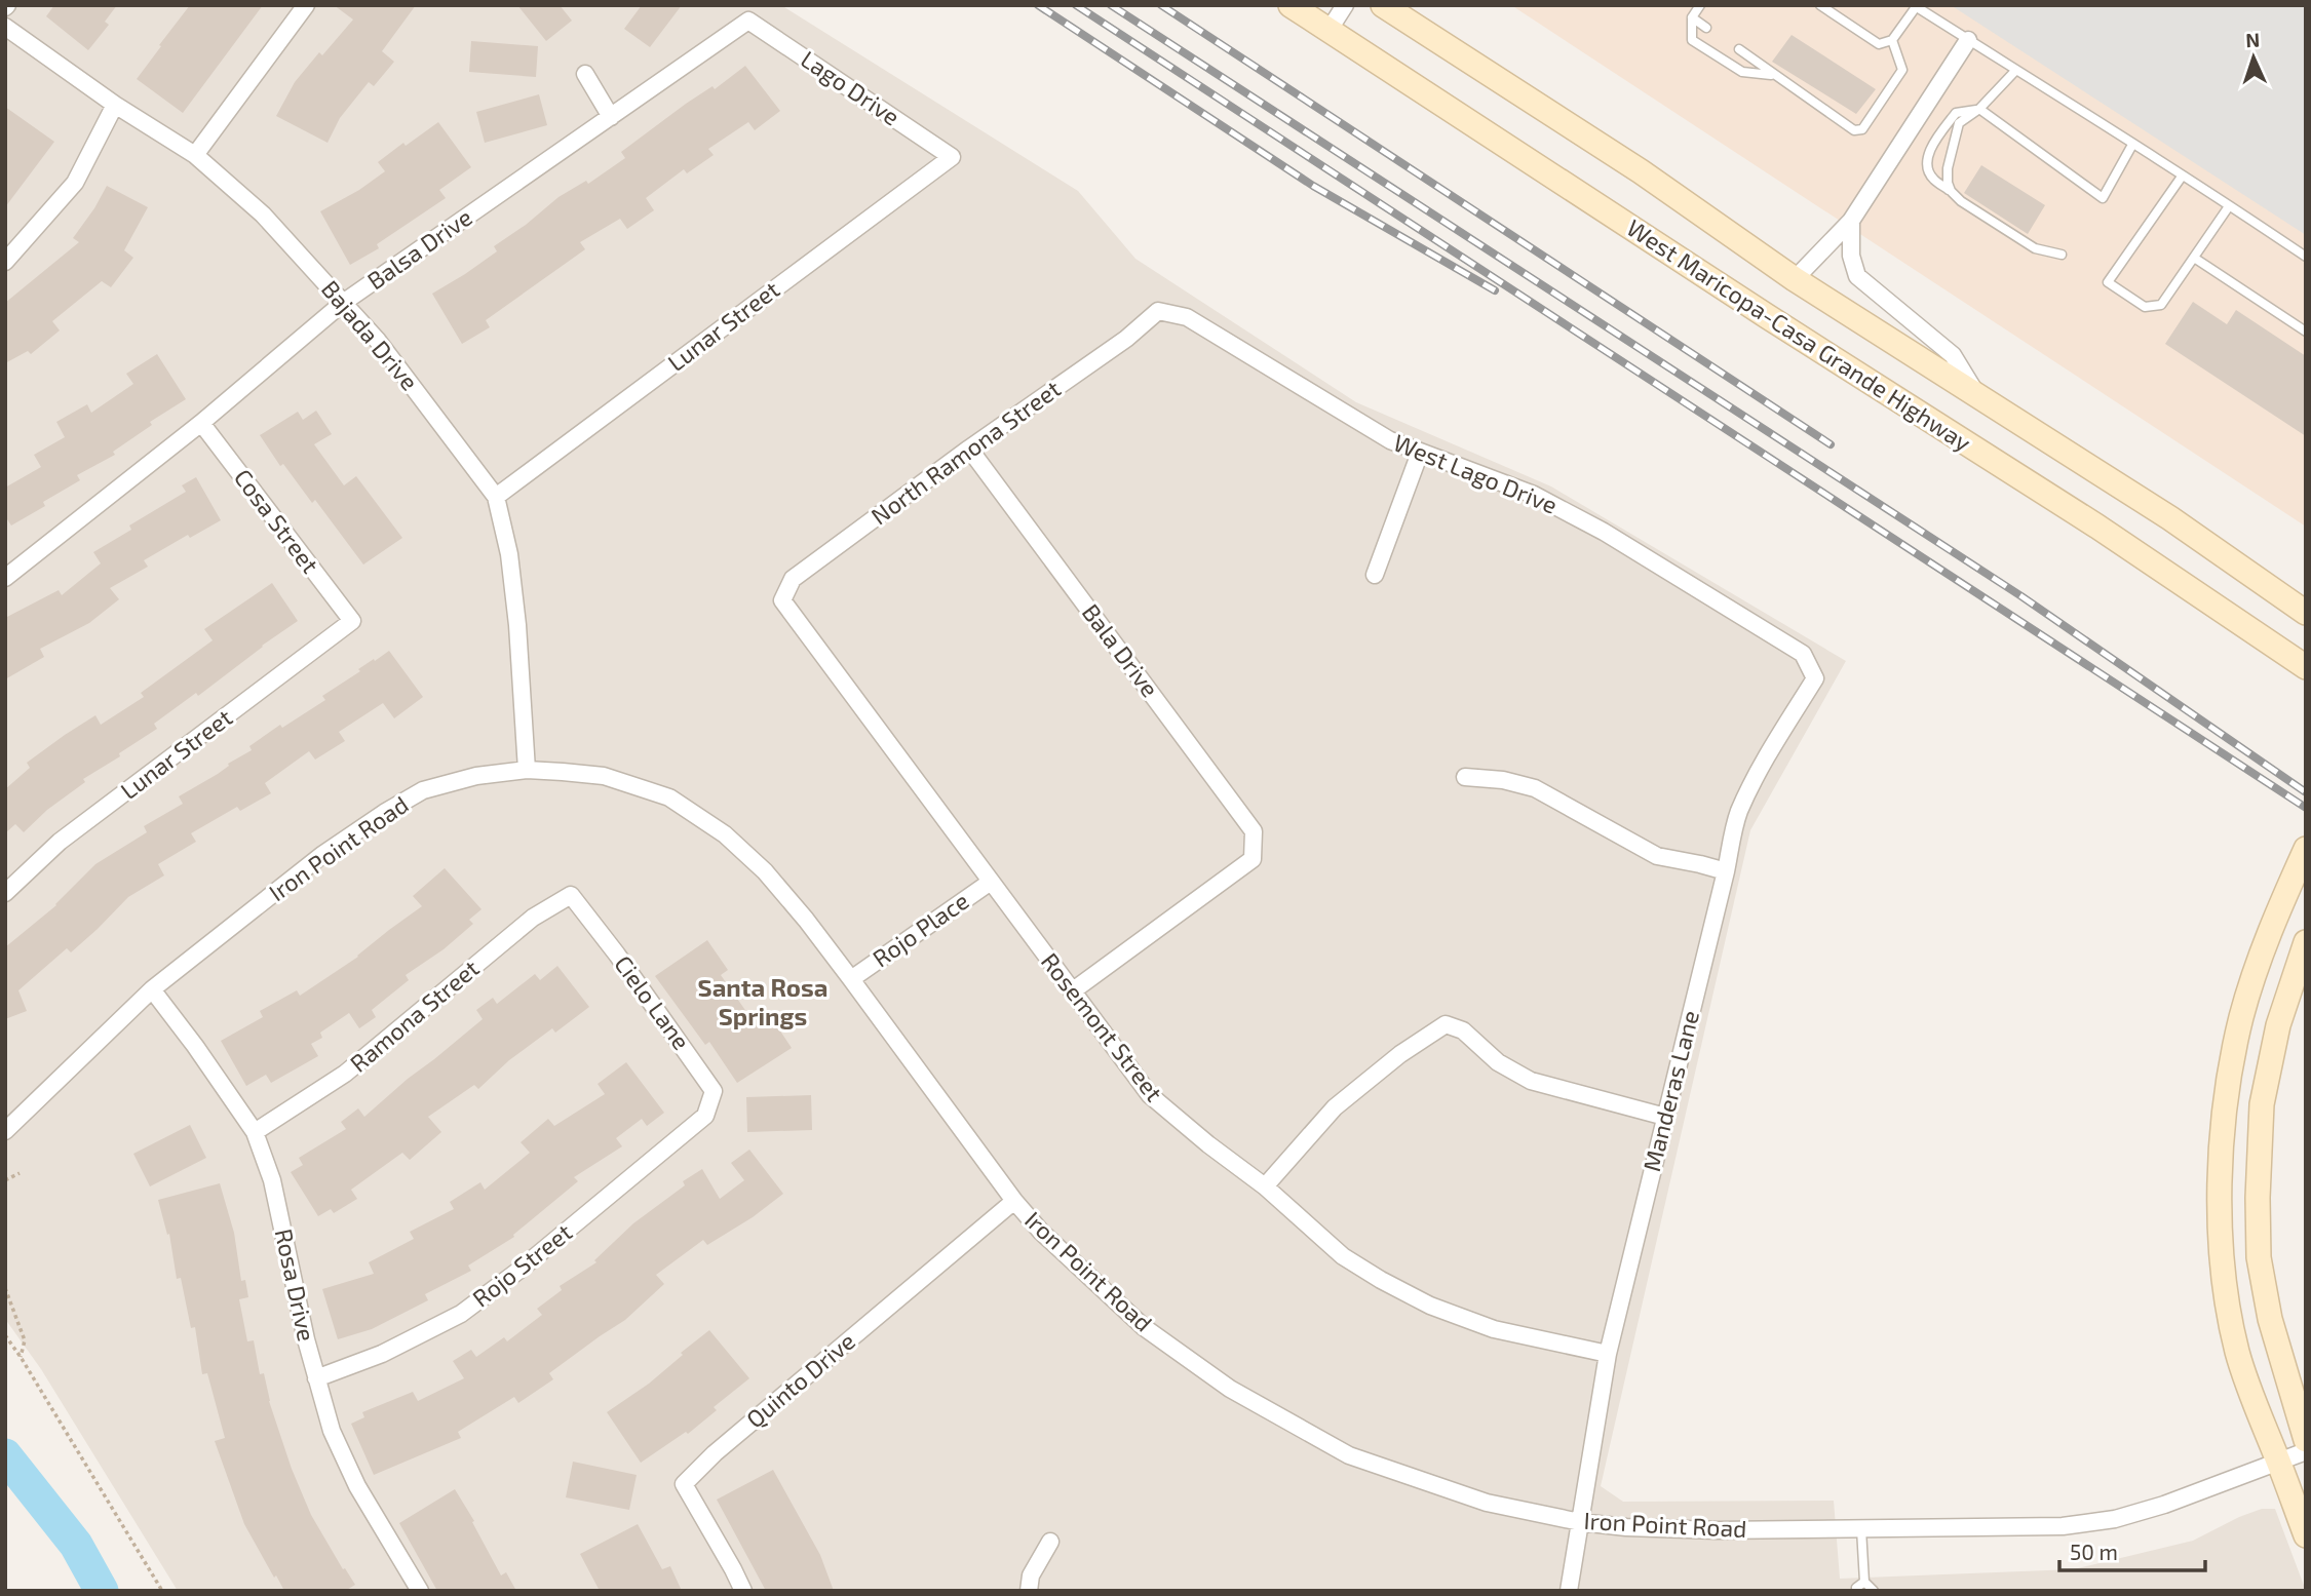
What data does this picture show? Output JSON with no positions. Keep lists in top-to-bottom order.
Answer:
{
  "streets": {
    "main road": ["West Maricopa-Casa Grande Highway"],
    "street": [
      "Lago Drive",
      "Balsa Drive",
      "Lunar Street",
      "Bajada Drive",
      "North Ramona Street",
      "West Lago Drive",
      "Cosa Street",
      "Bala Drive",
      "Iron Point Road",
      "Rojo Place",
      "Cielo Lane",
      "Ramona Street",
      "Rosemont Street",
      "Manderas Lane",
      "Rojo Street",
      "Rosa Drive",
      "Quinto Drive"
    ]
  },
  "crossings": [
    ["Lago Drive", "Balsa Drive"],
    ["Lago Drive", "Lunar Street"],
    ["Balsa Drive", "Bajada Drive"],
    ["Balsa Drive", "Cosa Street"],
    ["Lunar Street", "Bajada Drive"],
    ["Lunar Street", "Cosa Street"],
    ["Bajada Drive", "Iron Point Road"],
    ["North Ramona Street", "West Lago Drive"],
    ["North Ramona Street", "Bala Drive"],
    ["North Ramona Street", "Rosemont Street"],
    ["West Lago Drive", "Manderas Lane"],
    ["Bala Drive", "Rosemont Street"],
    ["Iron Point Road", "Rojo Place"],
    ["Iron Point Road", "Manderas Lane"],
    ["Iron Point Road", "Rosa Drive"],
    ["Iron Point Road", "Quinto Drive"],
    ["Rojo Place", "Rosemont Street"],
    ["Cielo Lane", "Ramona Street"],
    ["Cielo Lane", "Rojo Street"],
    ["Ramona Street", "Rosa Drive"],
    ["Rosemont Street", "Manderas Lane"],
    ["Rojo Street", "Rosa Drive"]
  ],
  "districts": ["Santa Rosa Springs"],
  "scale_bar": "50 m",
  "north": "top"
}
